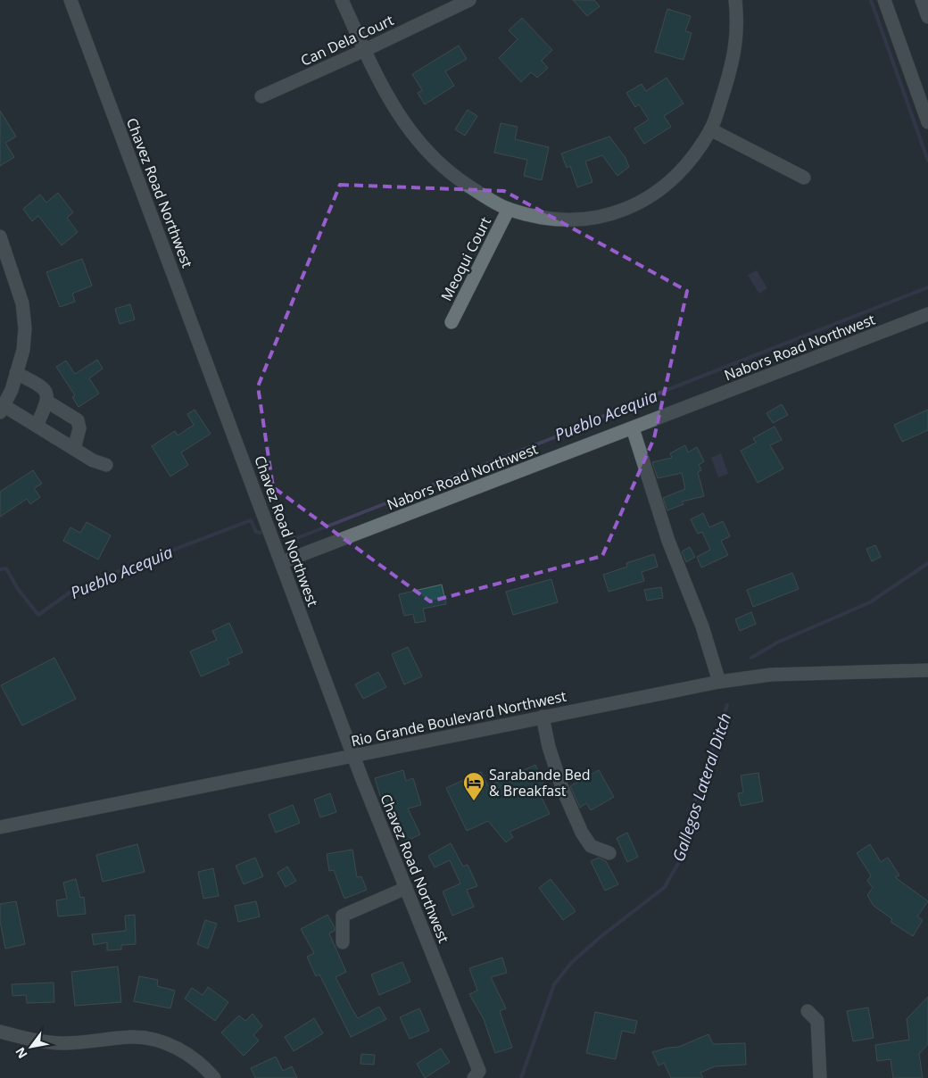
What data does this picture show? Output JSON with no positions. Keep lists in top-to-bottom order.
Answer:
{
  "streets": {
    "street": [
      "Can Dela Court",
      "Chavez Road Northwest",
      "Meoqui Court",
      "Nabors Road Northwest",
      "Rio Grande Boulevard Northwest"
    ]
  },
  "crossings": [
    ["Chavez Road Northwest", "Nabors Road Northwest"],
    ["Chavez Road Northwest", "Rio Grande Boulevard Northwest"]
  ],
  "water": ["Pueblo Acequia", "Gallegos Lateral Ditch"],
  "places": {
    "hotel": ["Sarabande Bed & Breakfast"]
  },
  "north": "bottom left"
}
